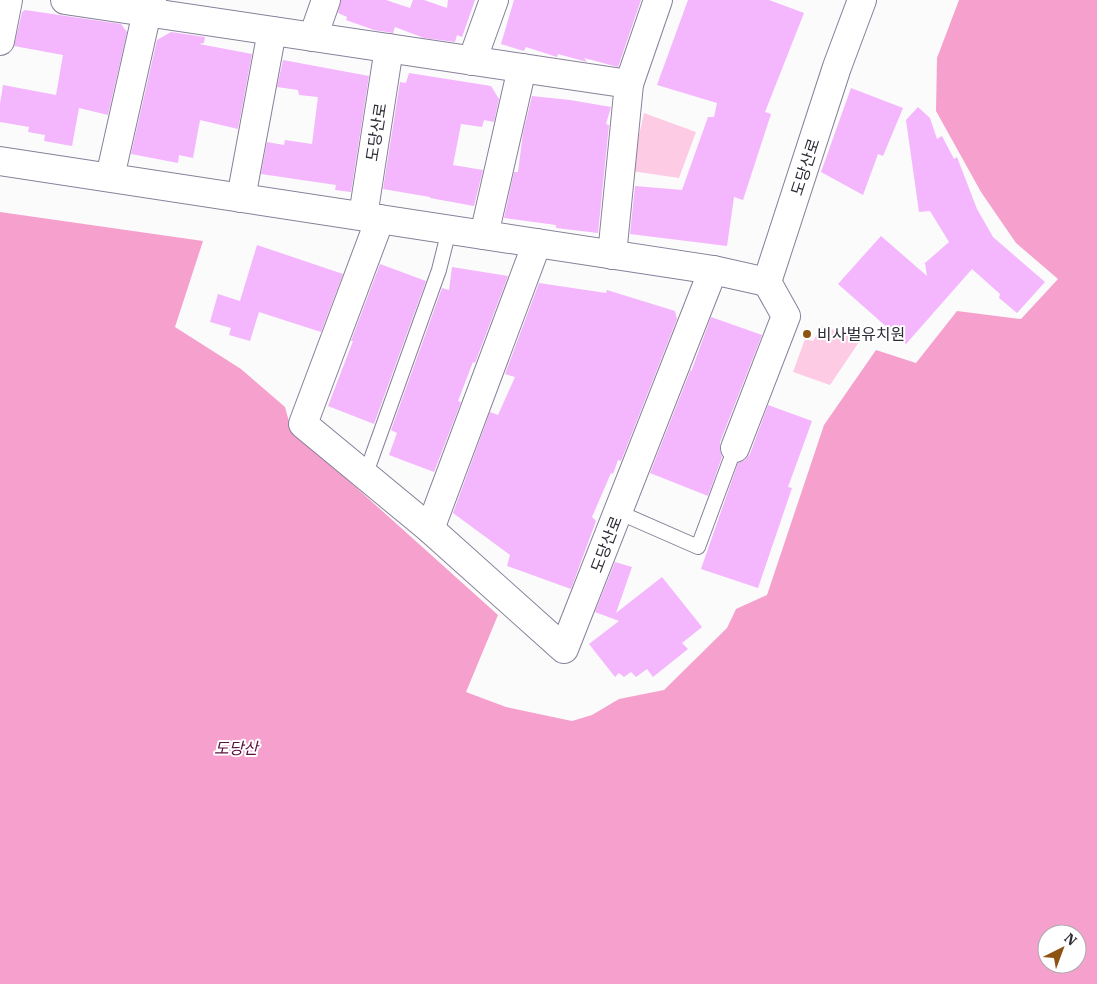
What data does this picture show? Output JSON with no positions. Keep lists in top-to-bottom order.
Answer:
{
  "streets": {
    "street": ["도당산로"]
  },
  "parks": ["도당산"],
  "places": ["비사벌유치원"],
  "north": "top right"
}
